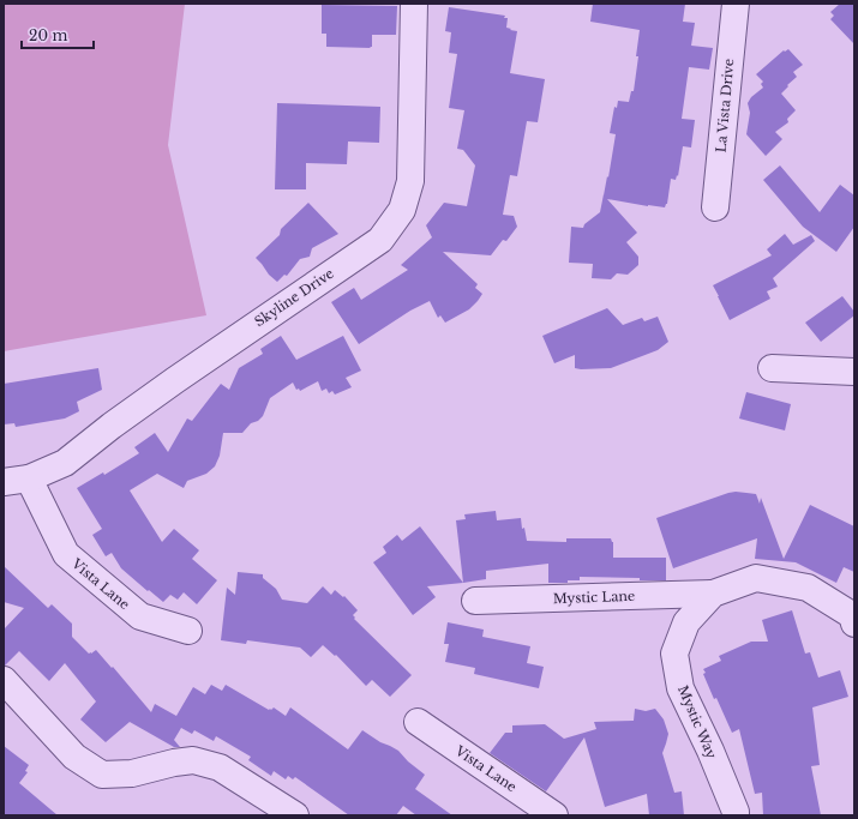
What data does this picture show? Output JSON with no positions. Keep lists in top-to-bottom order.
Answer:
{
  "streets": {
    "street": [
      "La Vista Drive",
      "Skyline Drive",
      "Vista Lane",
      "Mystic Lane",
      "Mystic Way"
    ]
  },
  "crossings": [
    ["Skyline Drive", "Vista Lane"],
    ["Mystic Lane", "Mystic Way"]
  ],
  "scale_bar": "20 m"
}
